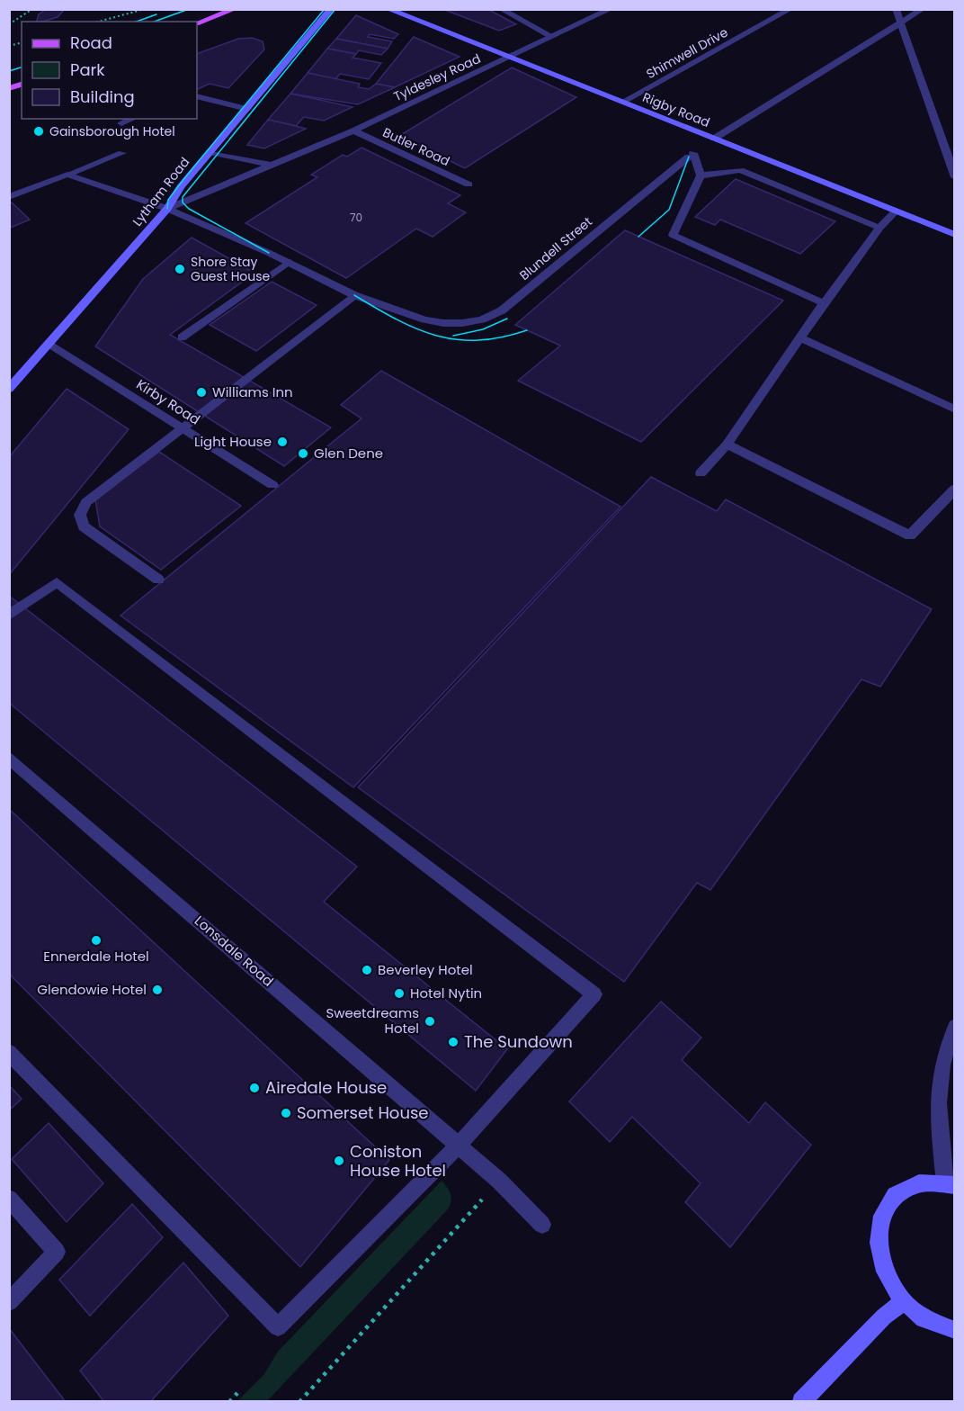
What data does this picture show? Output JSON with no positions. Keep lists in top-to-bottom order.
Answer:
{
  "streets": {
    "street": [
      "Shimwell Drive",
      "Tyldesley Road",
      "Rigby Road",
      "Butler Road",
      "Lytham Road",
      "Blundell Street",
      "Kirby Road",
      "Lonsdale Road"
    ]
  },
  "crossings": [
    ["Shimwell Drive", "Rigby Road"],
    ["Tyldesley Road", "Rigby Road"],
    ["Tyldesley Road", "Butler Road"],
    ["Tyldesley Road", "Lytham Road"],
    ["Tyldesley Road", "Blundell Street"],
    ["Lytham Road", "Blundell Street"],
    ["Lytham Road", "Kirby Road"]
  ],
  "places": [
    "Gainsborough Hotel",
    "Shore Stay Guest House",
    "Williams Inn",
    "Light House",
    "Glen Dene",
    "Ennerdale Hotel",
    "Beverley Hotel",
    "Glendowie Hotel",
    "Hotel Nytin",
    "Sweetdreams Hotel",
    "The Sundown",
    "Airedale House",
    "Somerset House",
    "Coniston House Hotel"
  ],
  "house_numbers": ["70"],
  "legend": ["Road", "Park", "Building"]
}
